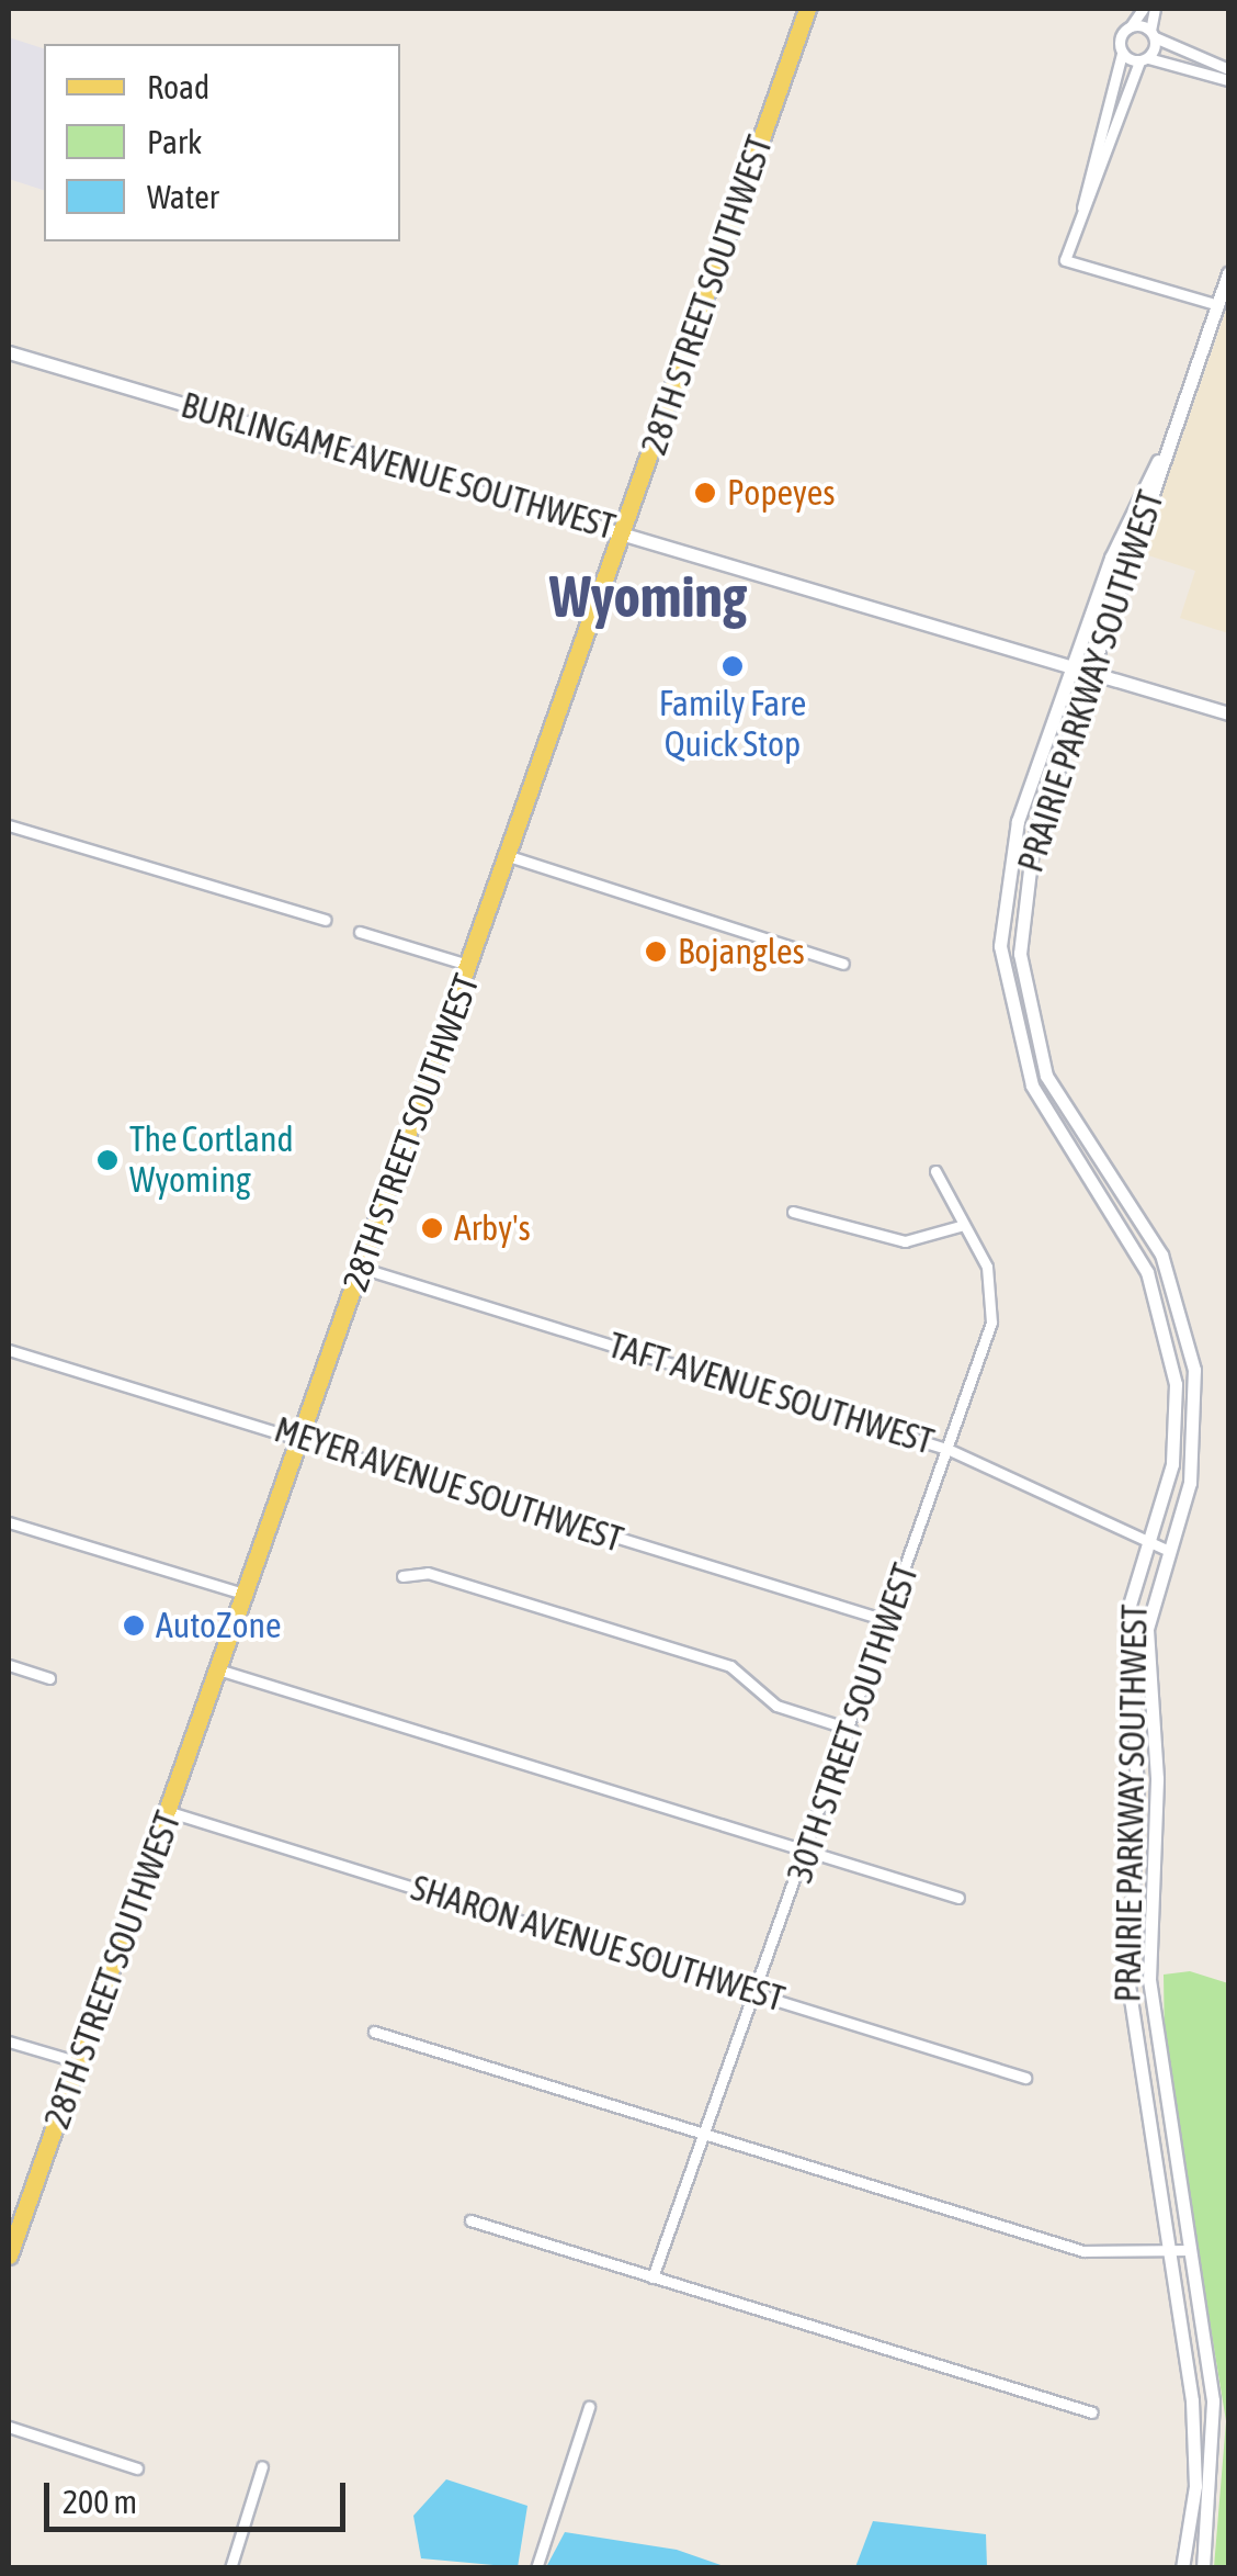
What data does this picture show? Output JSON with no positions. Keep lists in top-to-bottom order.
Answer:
{
  "streets": {
    "main road": ["28TH STREET SOUTHWEST"],
    "street": [
      "BURLINGAME AVENUE SOUTHWEST",
      "PRAIRIE PARKWAY SOUTHWEST",
      "TAFT AVENUE SOUTHWEST",
      "MEYER AVENUE SOUTHWEST",
      "30TH STREET SOUTHWEST",
      "SHARON AVENUE SOUTHWEST"
    ]
  },
  "crossings": [
    ["28TH STREET SOUTHWEST", "BURLINGAME AVENUE SOUTHWEST"],
    ["28TH STREET SOUTHWEST", "TAFT AVENUE SOUTHWEST"],
    ["28TH STREET SOUTHWEST", "MEYER AVENUE SOUTHWEST"],
    ["28TH STREET SOUTHWEST", "SHARON AVENUE SOUTHWEST"],
    ["BURLINGAME AVENUE SOUTHWEST", "PRAIRIE PARKWAY SOUTHWEST"],
    ["PRAIRIE PARKWAY SOUTHWEST", "TAFT AVENUE SOUTHWEST"],
    ["TAFT AVENUE SOUTHWEST", "30TH STREET SOUTHWEST"],
    ["MEYER AVENUE SOUTHWEST", "30TH STREET SOUTHWEST"],
    ["30TH STREET SOUTHWEST", "SHARON AVENUE SOUTHWEST"]
  ],
  "districts": ["Wyoming"],
  "places": [
    "Popeyes",
    "Family Fare Quick Stop",
    "Bojangles",
    "The Cortland Wyoming",
    "Arby's",
    "AutoZone"
  ],
  "legend": ["Road", "Park", "Water"],
  "scale_bar": "200 m"
}
